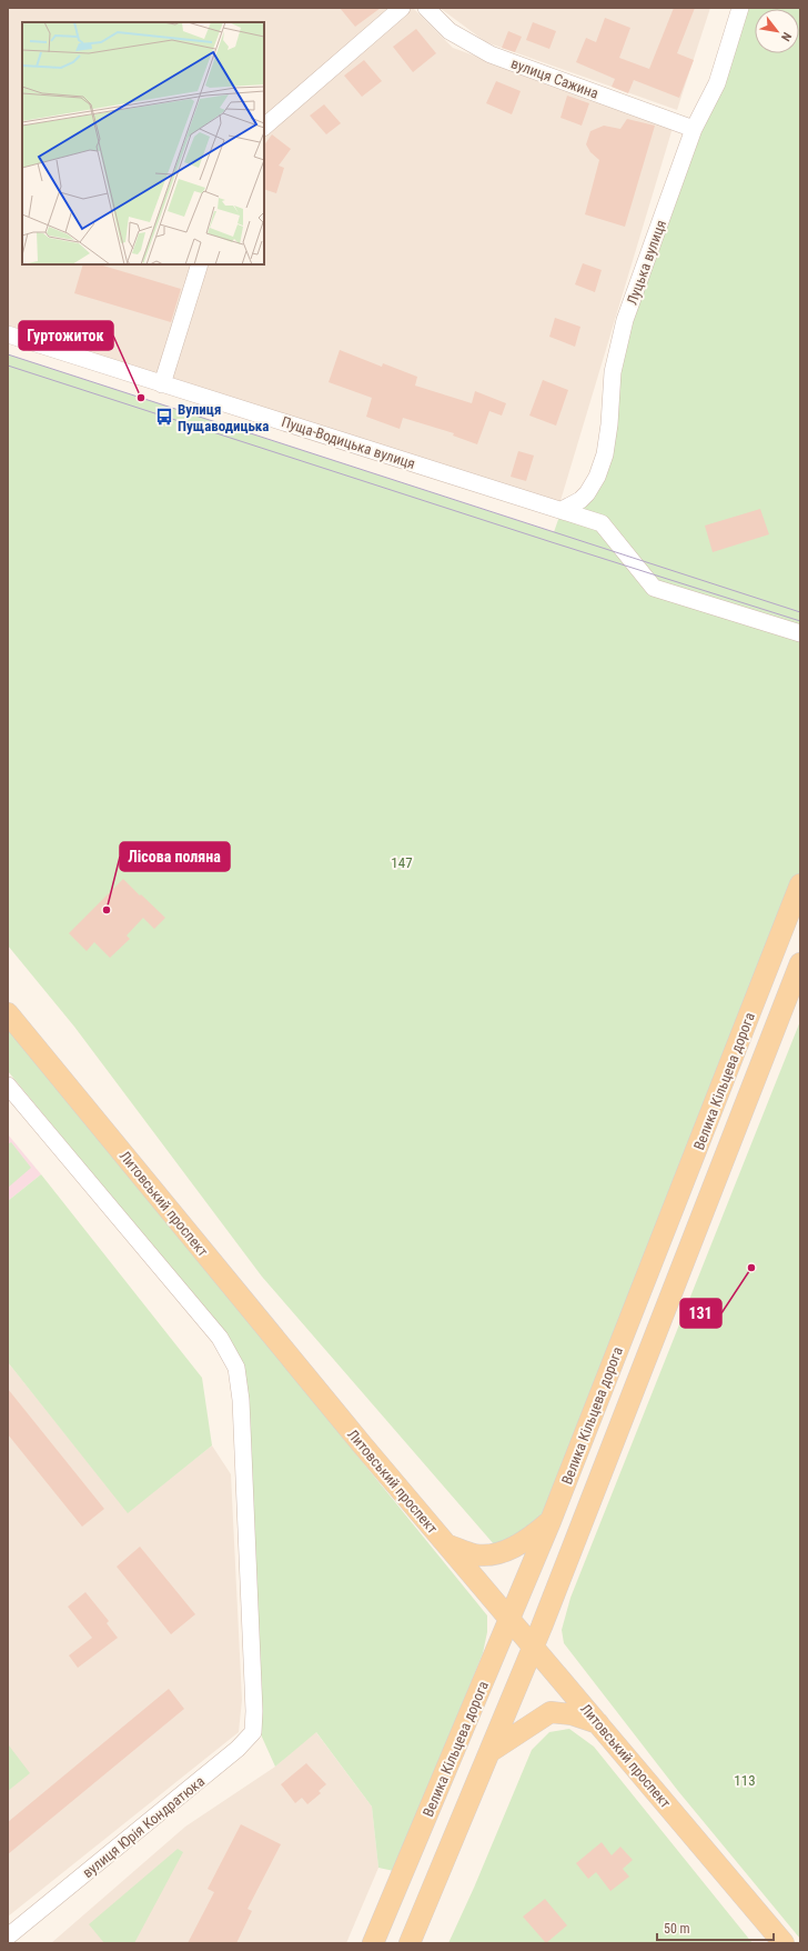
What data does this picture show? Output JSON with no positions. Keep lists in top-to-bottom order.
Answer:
{
  "streets": {
    "main road": ["Велика Кільцева дорога", "Литовський проспект"],
    "street": [
      "вулиця Сажина",
      "Луцька вулиця",
      "Пуща-Водицька вулиця",
      "вулиця Юрія Кондратюка"
    ]
  },
  "crossings": [
    ["вулиця Сажина", "Луцька вулиця"],
    ["Луцька вулиця", "Пуща-Водицька вулиця"],
    ["Велика Кільцева дорога", "Литовський проспект"]
  ],
  "parks": ["147", "113"],
  "places": {
    "other": ["Гуртожиток", "Лісова поляна", "131"],
    "bus stop": ["Вулиця Пущаводицька"]
  },
  "scale_bar": "50 m",
  "north": "bottom right"
}
